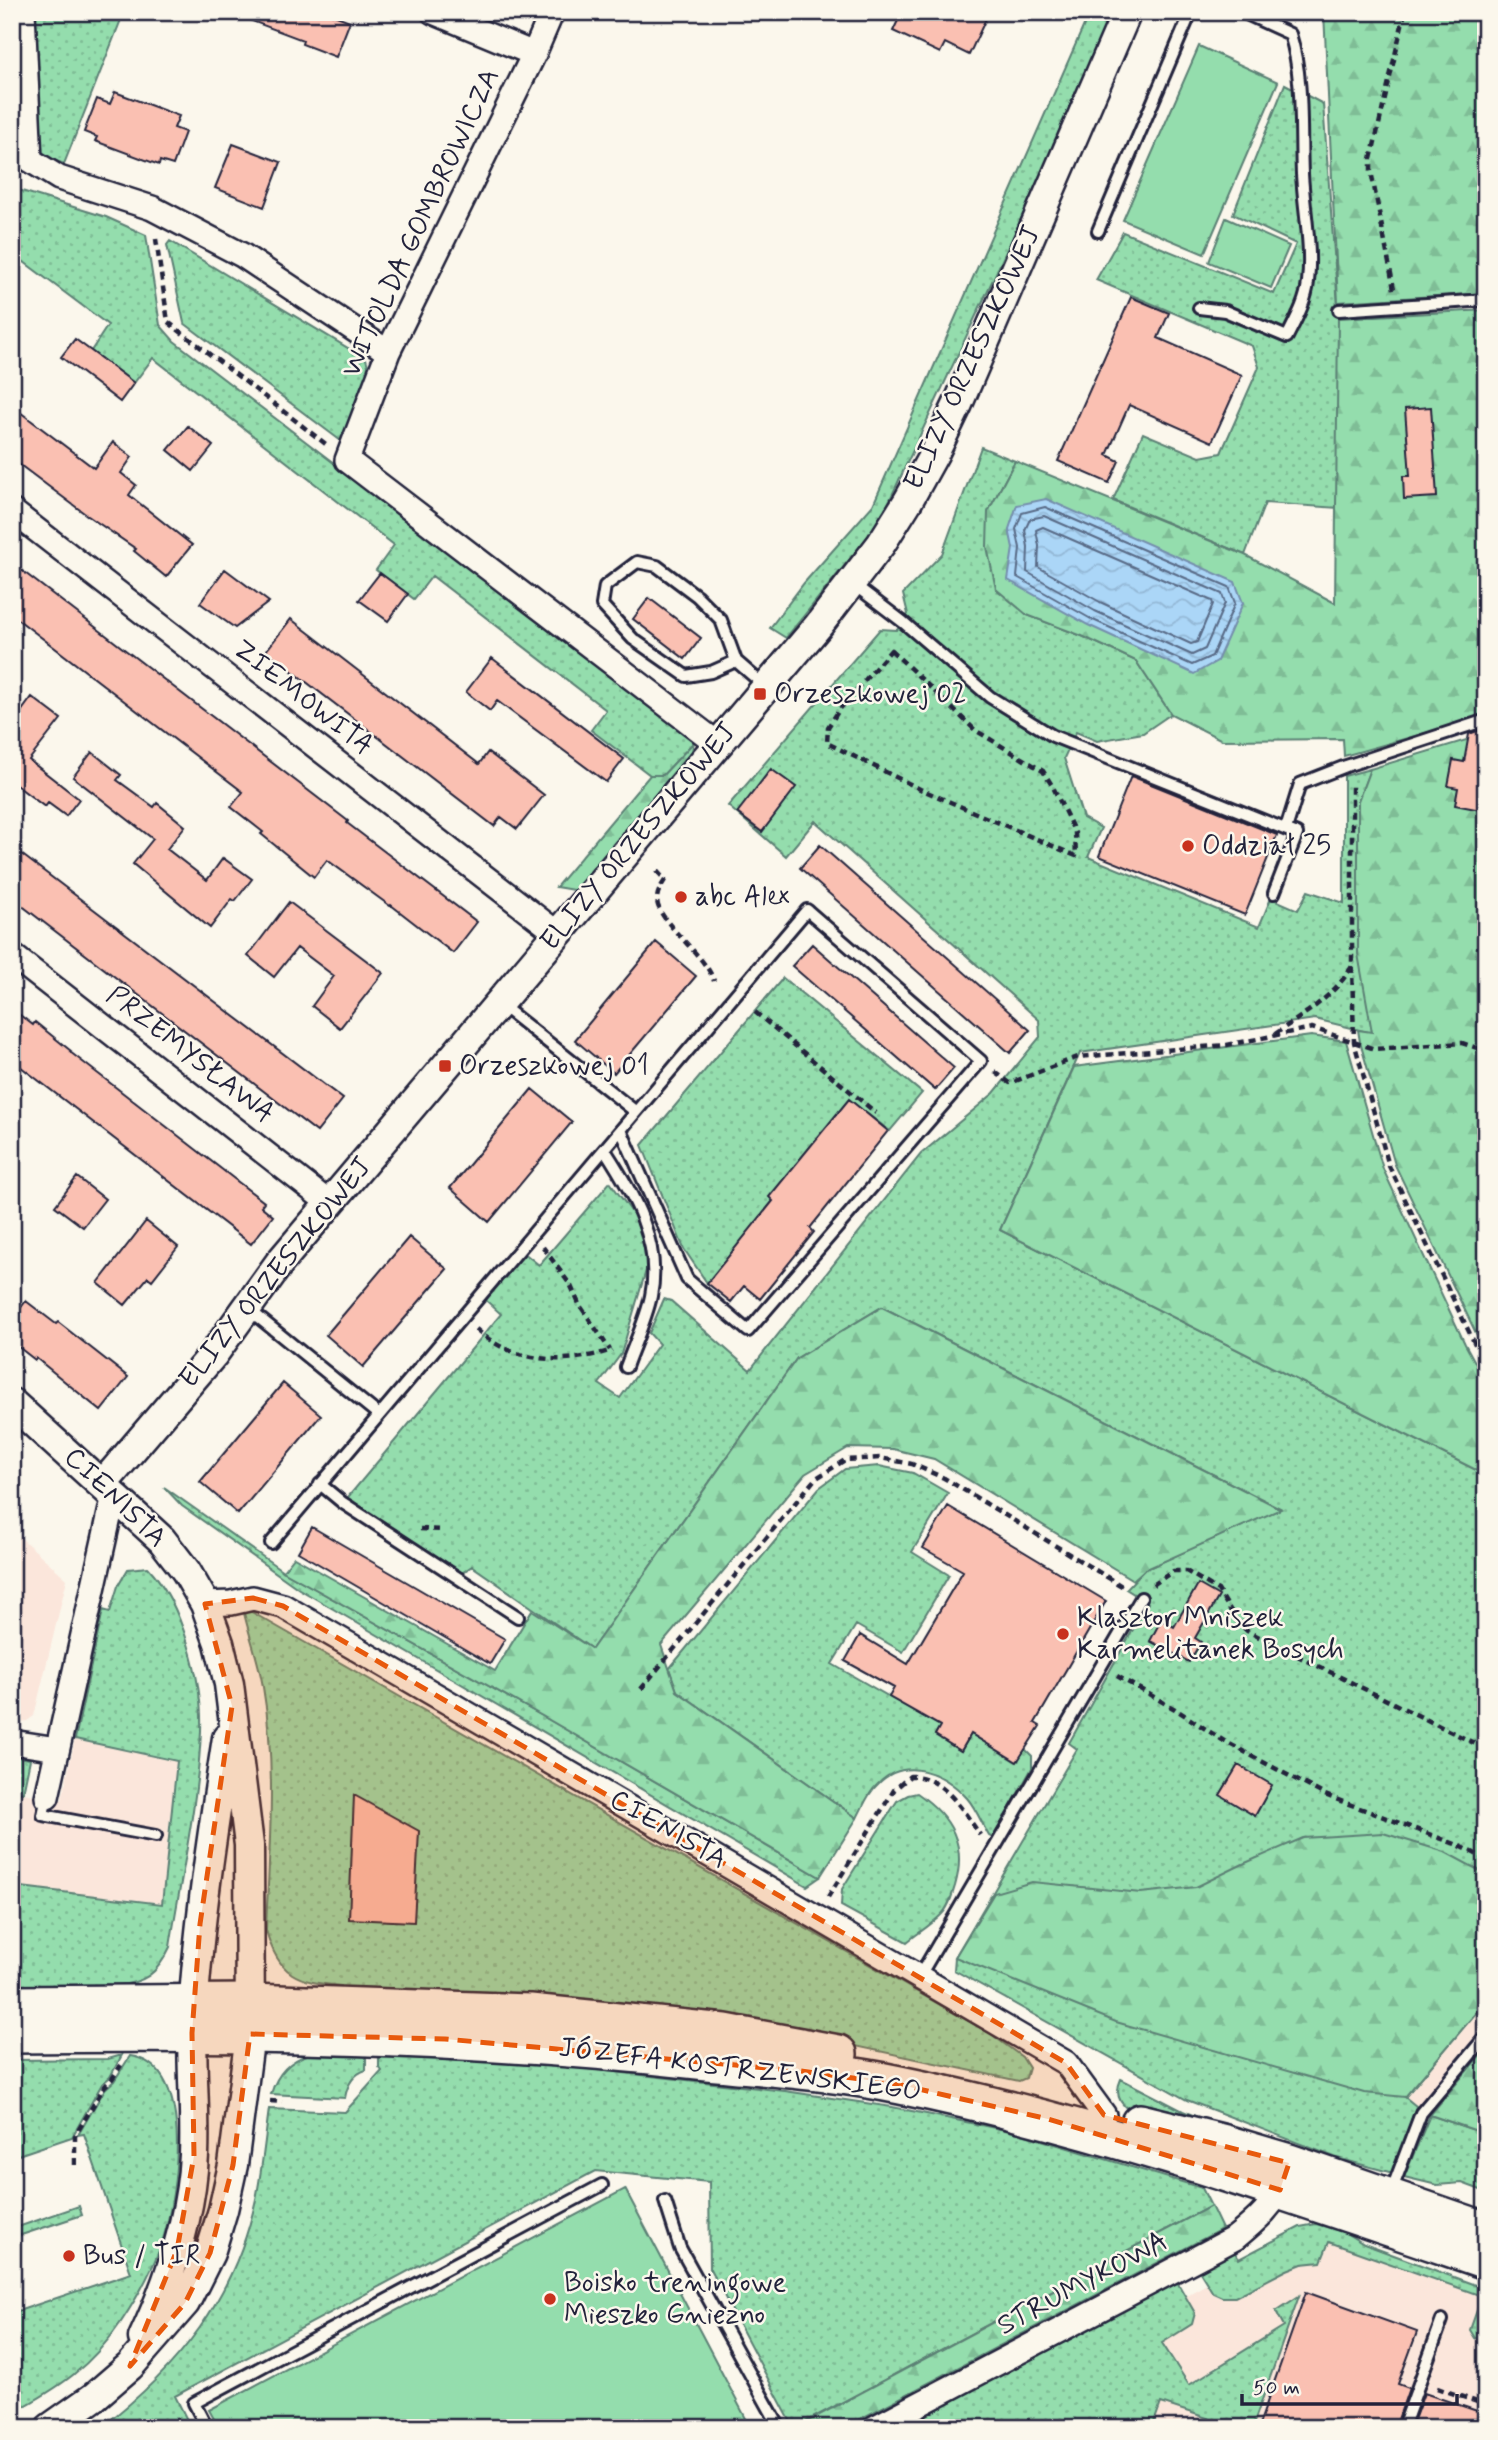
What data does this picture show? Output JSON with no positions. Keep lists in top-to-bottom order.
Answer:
{
  "streets": {
    "main road": ["JÓZEFA KOSTRZEWSKIEGO"],
    "street": [
      "WITOLDA GOMBROWICZA",
      "ELIZY ORZESZKOWEJ",
      "ZIEMOWITA",
      "PRZEMYSŁAWA",
      "CIENISTA",
      "STRUMYKOWA"
    ]
  },
  "crossings": [
    ["ELIZY ORZESZKOWEJ", "ZIEMOWITA"],
    ["ELIZY ORZESZKOWEJ", "PRZEMYSŁAWA"],
    ["ELIZY ORZESZKOWEJ", "CIENISTA"],
    ["CIENISTA", "JÓZEFA KOSTRZEWSKIEGO"],
    ["JÓZEFA KOSTRZEWSKIEGO", "STRUMYKOWA"]
  ],
  "places": {
    "transit": ["Orzeszkowej 02", "Orzeszkowej 01"],
    "other": [
      "Oddział 25",
      "abc Alex",
      "Klasztor Mniszek Karmelitanek Bosych",
      "Bus / TIR",
      "Boisko treningowe Mieszko Gniezno"
    ]
  },
  "scale_bar": "50 m"
}
